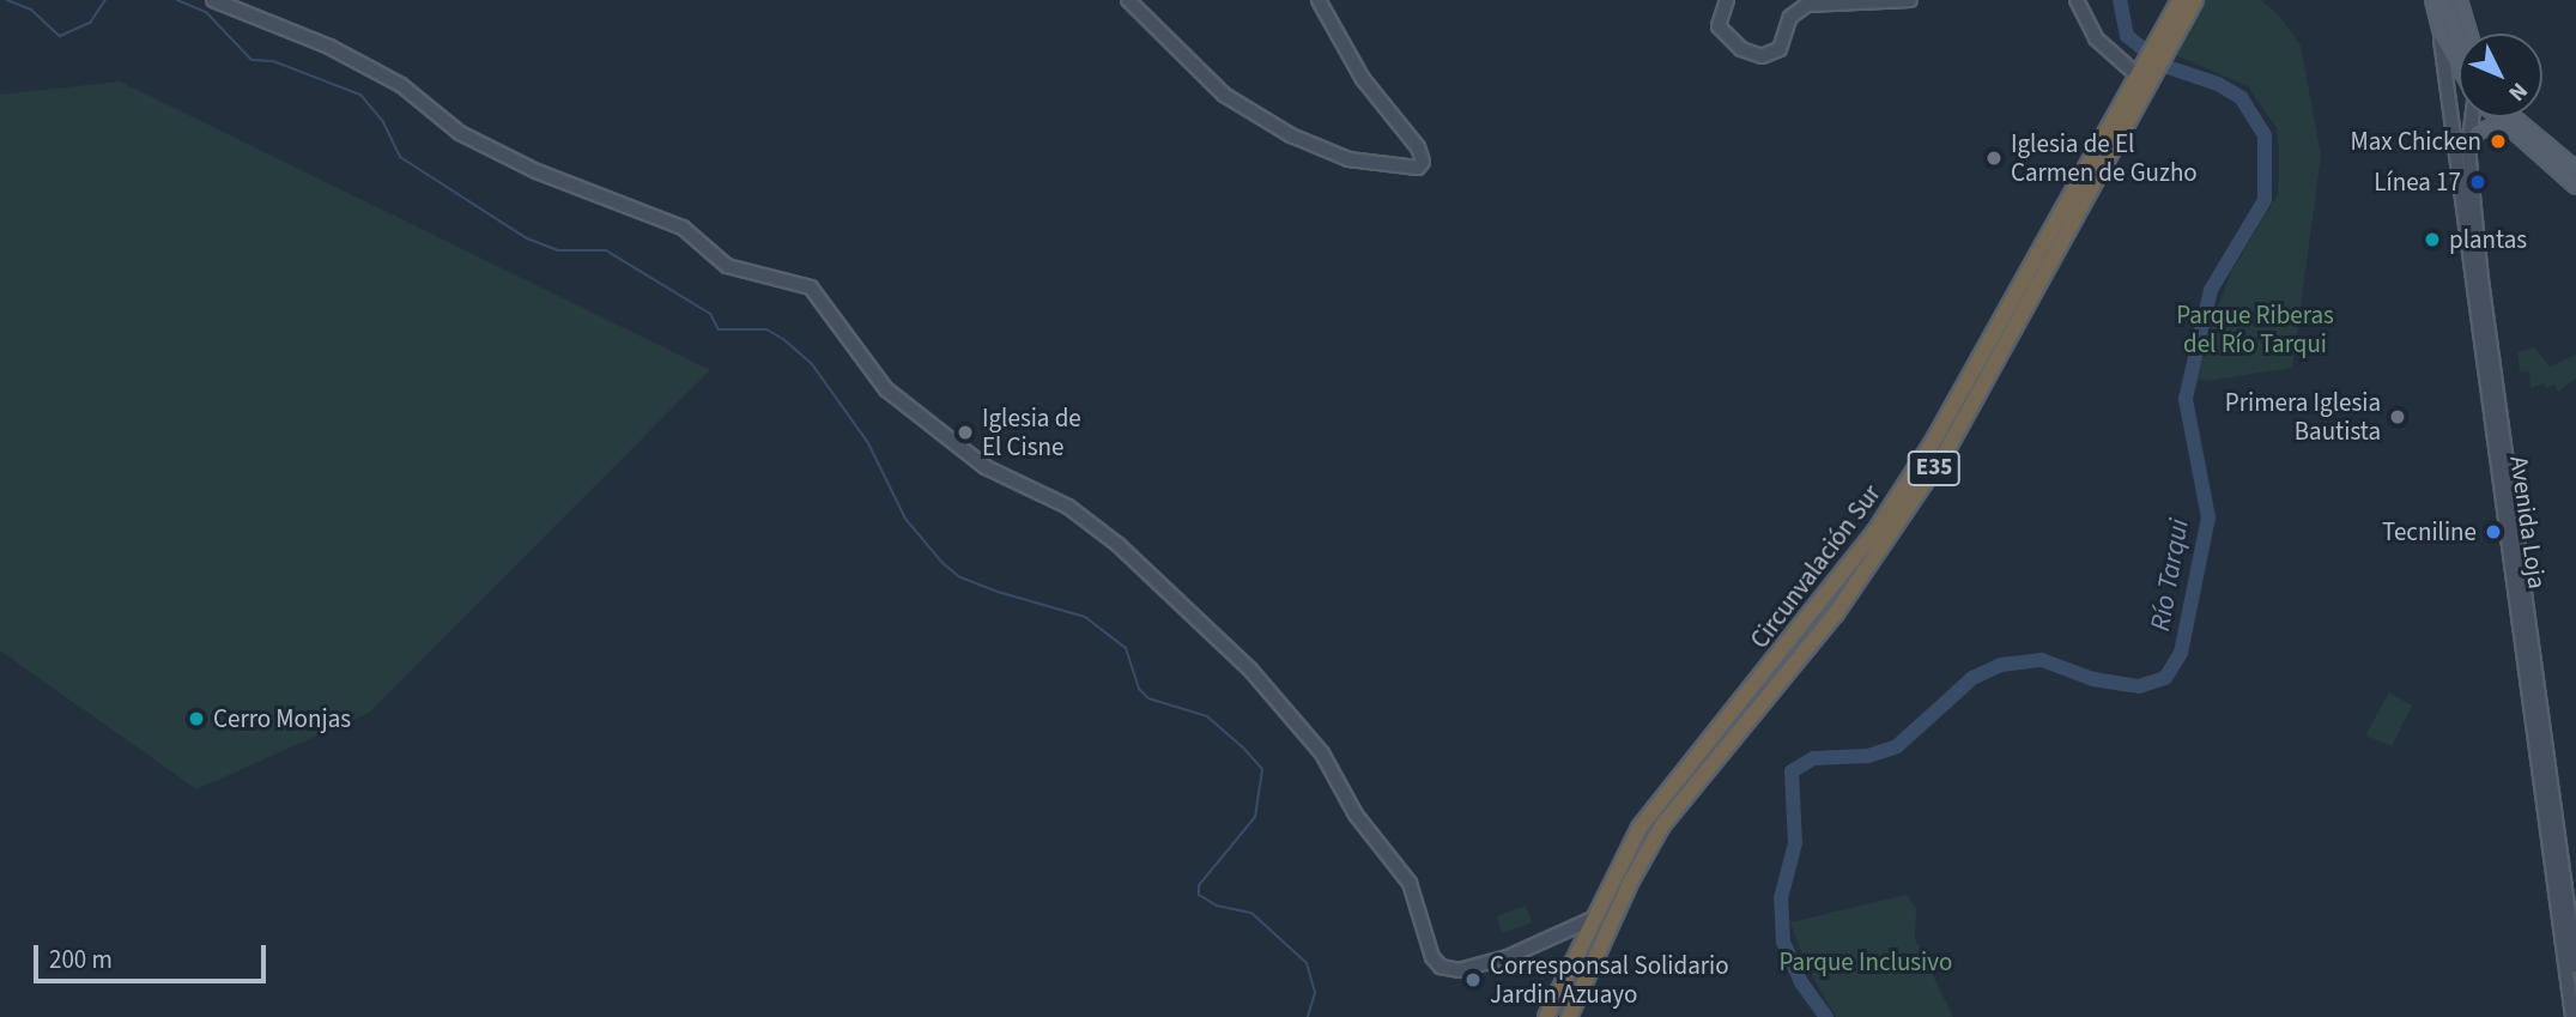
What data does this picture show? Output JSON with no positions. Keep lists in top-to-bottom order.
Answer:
{
  "streets": {
    "highway": ["E35", "Circunvalación Sur"],
    "street": ["Avenida Loja"]
  },
  "water": ["Río Tarqui"],
  "parks": ["Parque Riberas del Río Tarqui", "Parque Inclusivo"],
  "places": [
    "Max Chicken",
    "Iglesia de El Carmen de Guzho",
    "Línea 17",
    "plantas",
    "Primera Iglesia Bautista",
    "Iglesia de El Cisne",
    "Tecniline",
    "Cerro Monjas",
    "Corresponsal Solidario Jardin Azuayo"
  ],
  "scale_bar": "200 m",
  "north": "bottom right"
}
